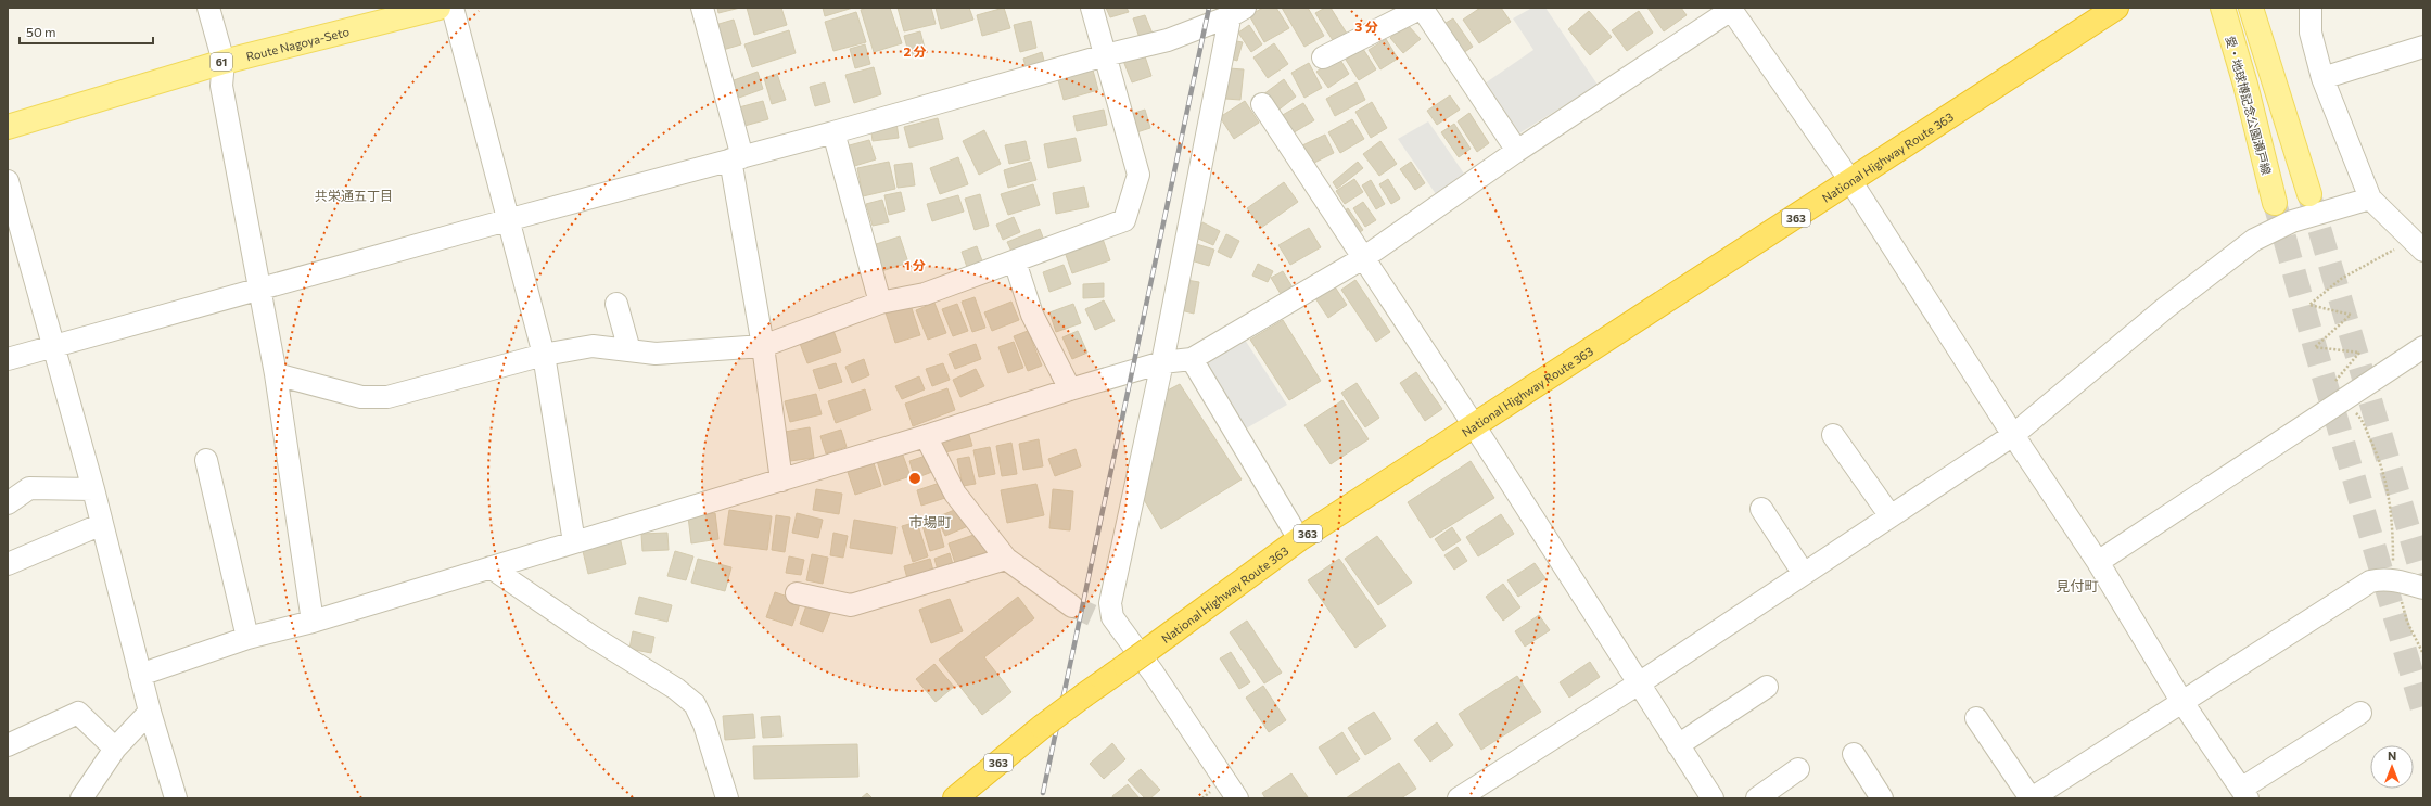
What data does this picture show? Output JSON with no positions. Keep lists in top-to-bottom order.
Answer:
{
  "streets": {
    "highway": ["National Highway Route 363", "363"],
    "main road": ["Route Nagoya-Seto", "61", "愛・地球博記念公園瀬戸線"]
  },
  "districts": ["共栄通五丁目", "市場町", "見付町"],
  "scale_bar": "50 m",
  "north": "top",
  "rings": ["3 分", "2 分", "1 分"]
}
